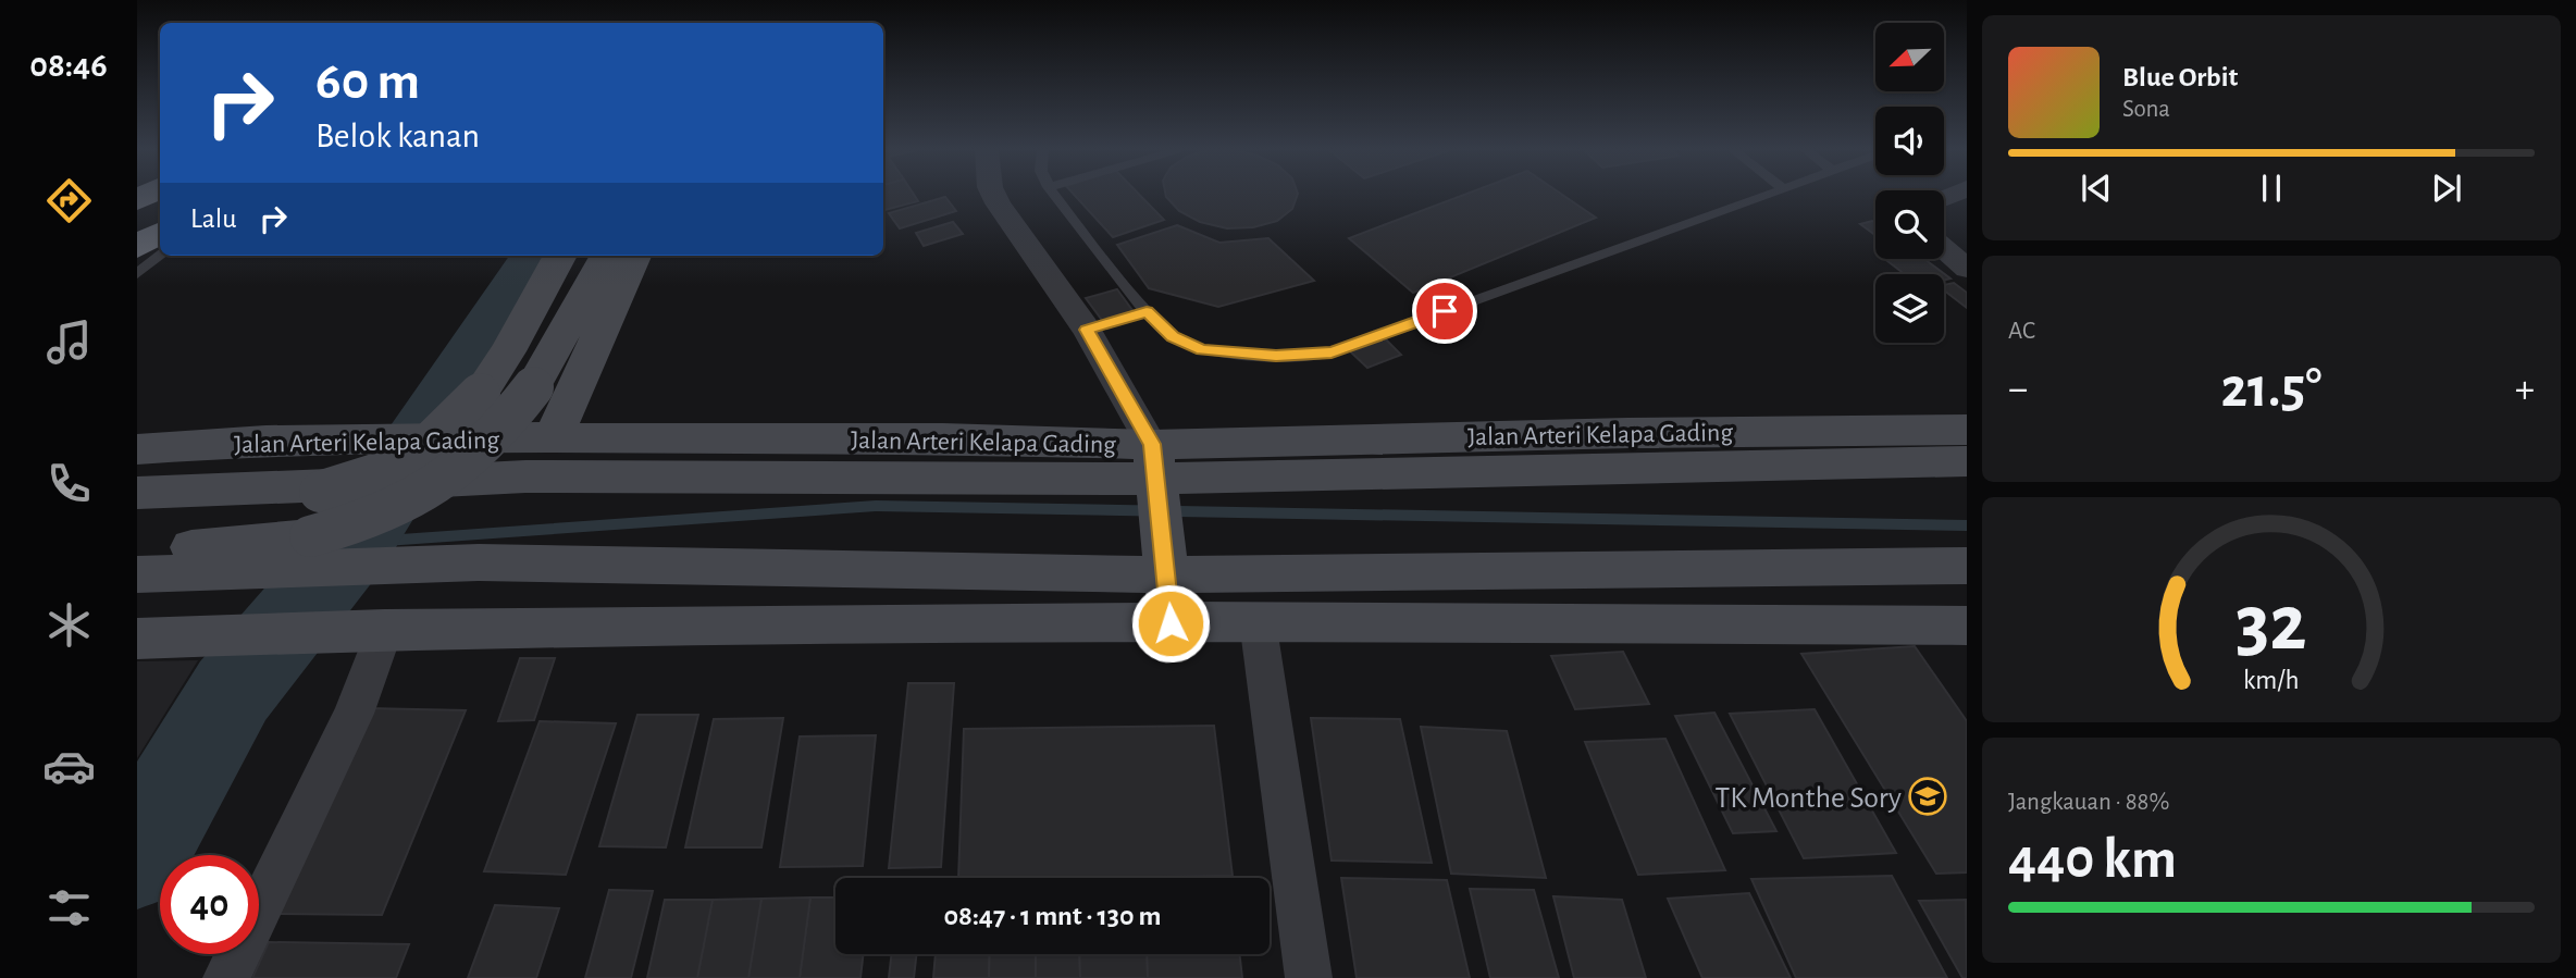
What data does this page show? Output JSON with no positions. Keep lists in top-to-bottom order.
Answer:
{
  "streets": {
    "street": ["Jalan Arteri Kelapa Gading"]
  },
  "places": {
    "school or university": ["TK Monthe Sory"]
  },
  "north": "bottom left",
  "page": {
    "tabs": "08:46",
    "turn": ["60 m", "Belok kanan"],
    "song": ["Blue Orbit", "Sona"],
    "then": "Lalu",
    "tile": [
      "AC",
      ["Jangkauan · 88%", "440 km"]
    ],
    "heat": ["−", "21.5°", "+"],
    "limit": "40",
    "trip": "08:47 · 1 mnt · 130 m",
    "gauge": ["32", "km/h"]
  }
}
